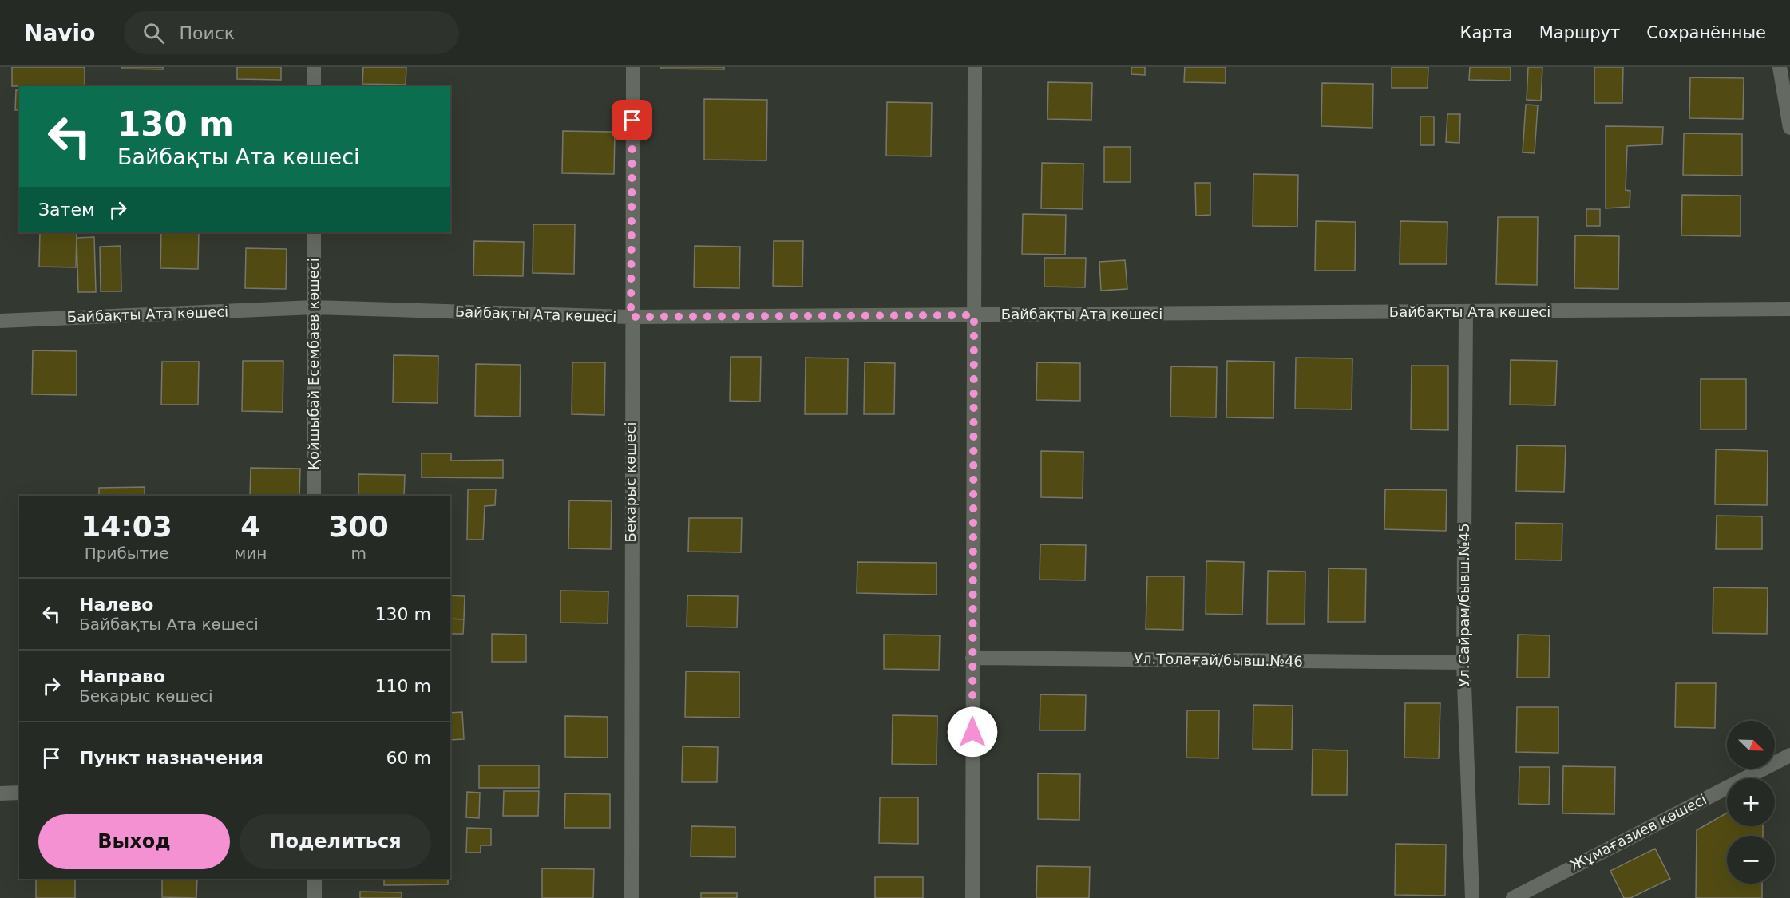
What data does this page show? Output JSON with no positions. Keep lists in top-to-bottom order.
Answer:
{
  "streets": {
    "street": [
      "Байбақты Ата көшесі",
      "Қойшыбай Есембаев көшесі",
      "Бекарыс көшесі",
      "Ул.Сайрам/бывш.№45",
      "Ул.Толағай/бывш.№46",
      "Жұмағазиев көшесі"
    ]
  },
  "crossings": [
    ["Байбақты Ата көшесі", "Қойшыбай Есембаев көшесі"],
    ["Байбақты Ата көшесі", "Бекарыс көшесі"],
    ["Байбақты Ата көшесі", "Ул.Сайрам/бывш.№45"],
    ["Ул.Сайрам/бывш.№45", "Ул.Толағай/бывш.№46"]
  ],
  "north": "bottom right",
  "page": {
    "header": "Navio",
    "search": "Поиск",
    "nav": ["Карта", "Маршрут", "Сохранённые"],
    "turn": ["130 m", "Байбақты Ата көшесі"],
    "then": "Затем",
    "eta": [
      "14:03",
      "Прибытие",
      "4",
      "мин",
      "300",
      "m"
    ],
    "list": [
      {
        "name": "Налево",
        "note": "Байбақты Ата көшесі",
        "value": "130 m"
      },
      {
        "name": "Направо",
        "note": "Бекарыс көшесі",
        "value": "110 m"
      },
      {
        "name": "Пункт назначения",
        "value": "60 m"
      }
    ],
    "map_buttons": ["+", "−"],
    "buttons": ["Выход", "Поделиться"]
  }
}
